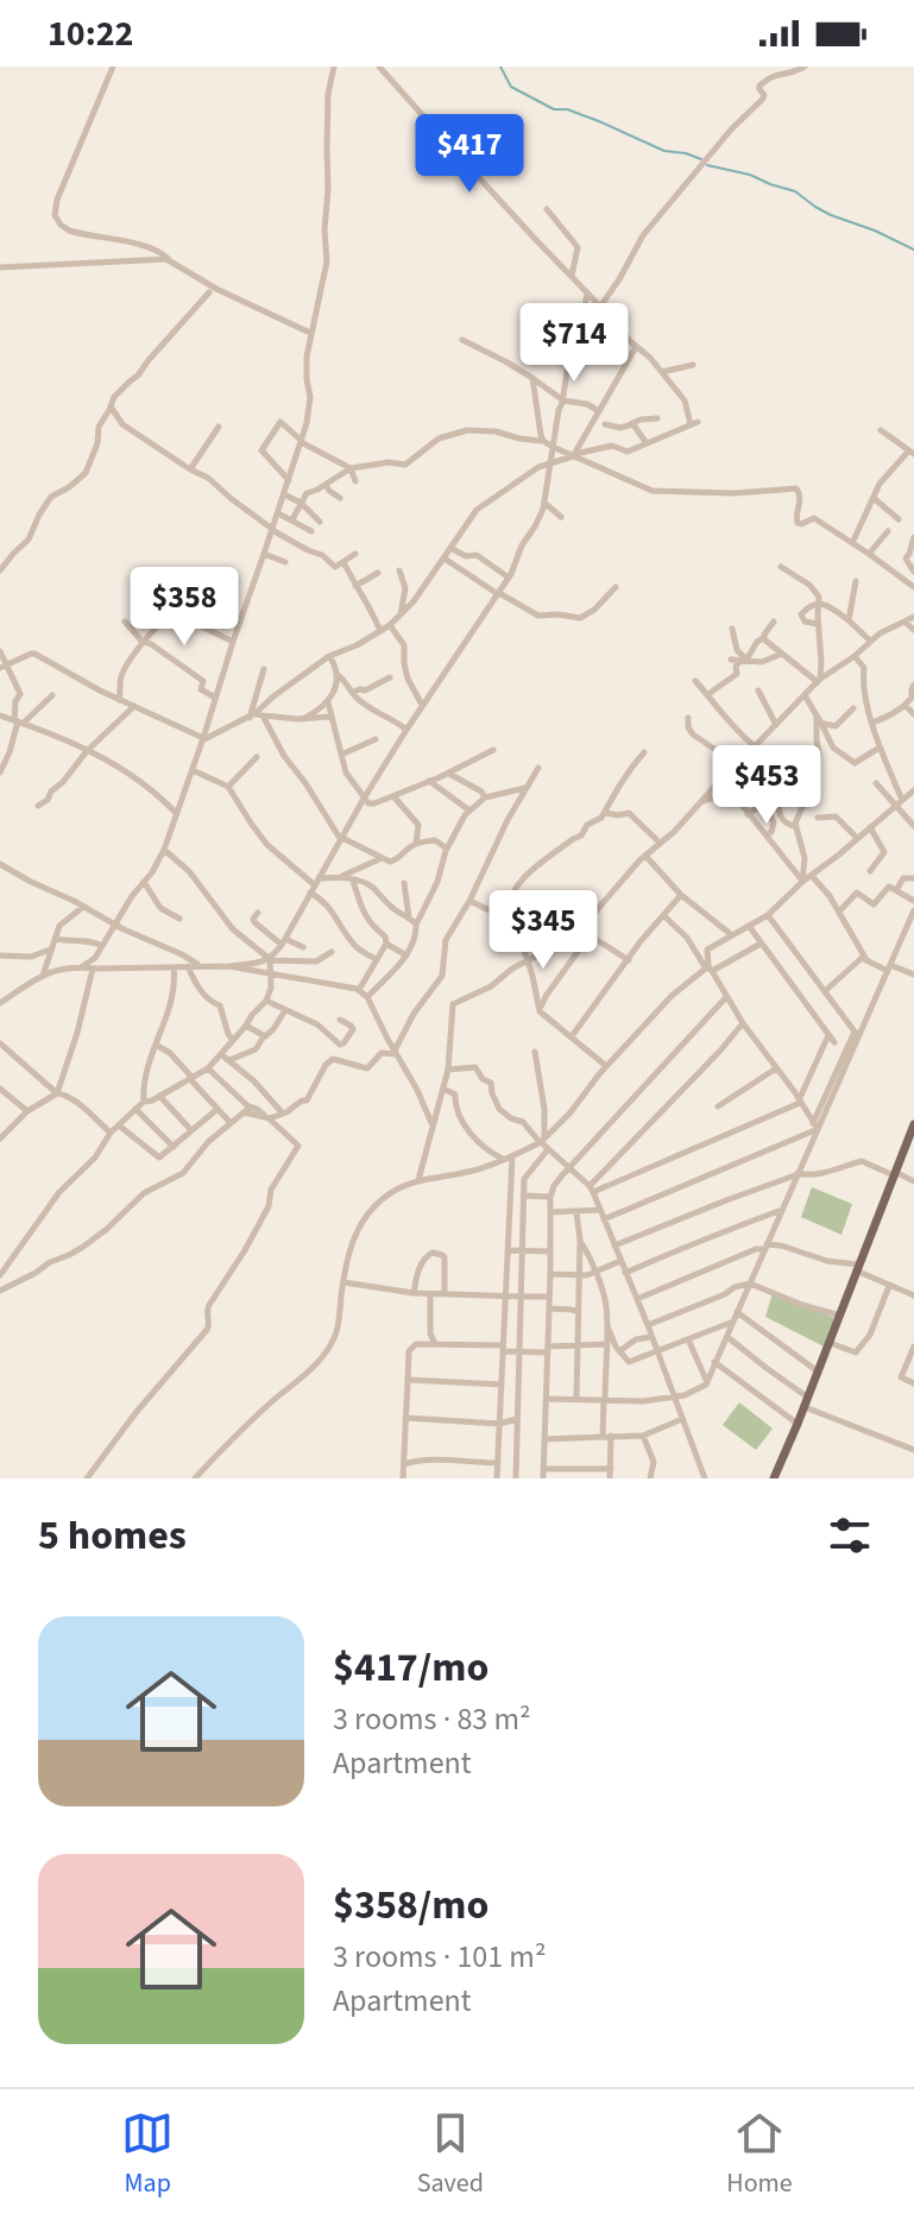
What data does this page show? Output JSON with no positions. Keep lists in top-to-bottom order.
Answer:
{
  "page": {
    "status": "10:22",
    "price": [
      "$417",
      "$714",
      "$358",
      "$453",
      "$345"
    ],
    "heading": "5 homes",
    "list": [
      {
        "name": "$417/mo",
        "note": "3 rooms · 83 m² · Apartment"
      },
      {
        "name": "$358/mo",
        "note": "3 rooms · 101 m² · Apartment"
      }
    ],
    "tabs": ["Map", "Saved", "Home"]
  }
}
